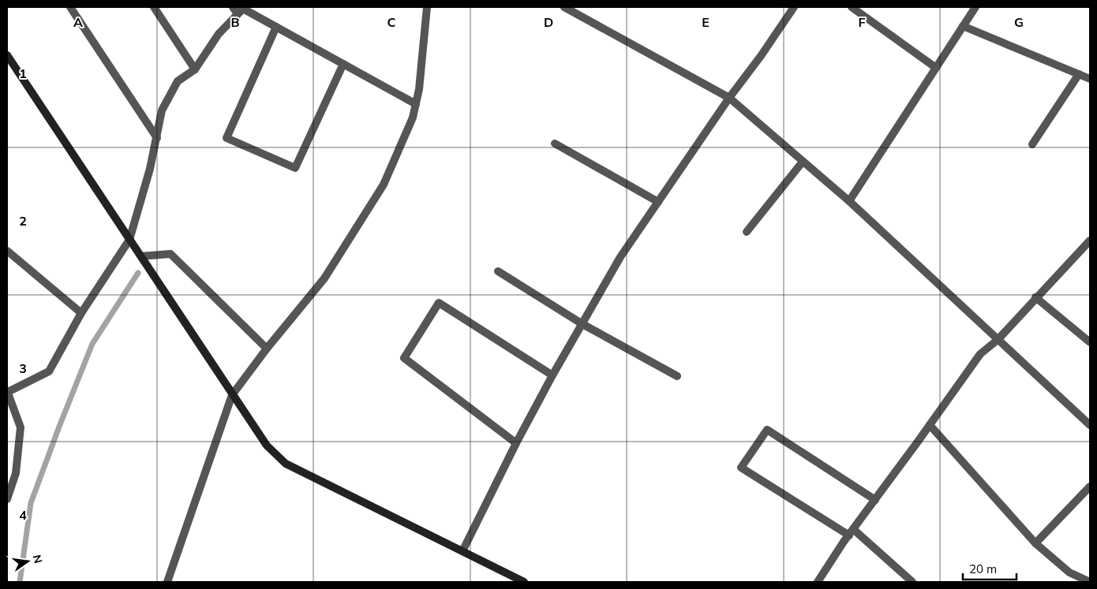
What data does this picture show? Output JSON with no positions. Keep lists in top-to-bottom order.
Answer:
{
  "scale_bar": "20 m",
  "north": "right",
  "grid": {
    "columns": [
      "A",
      "B",
      "C",
      "D",
      "E",
      "F",
      "G"
    ],
    "rows": [
      "1",
      "2",
      "3",
      "4"
    ]
  }
}
